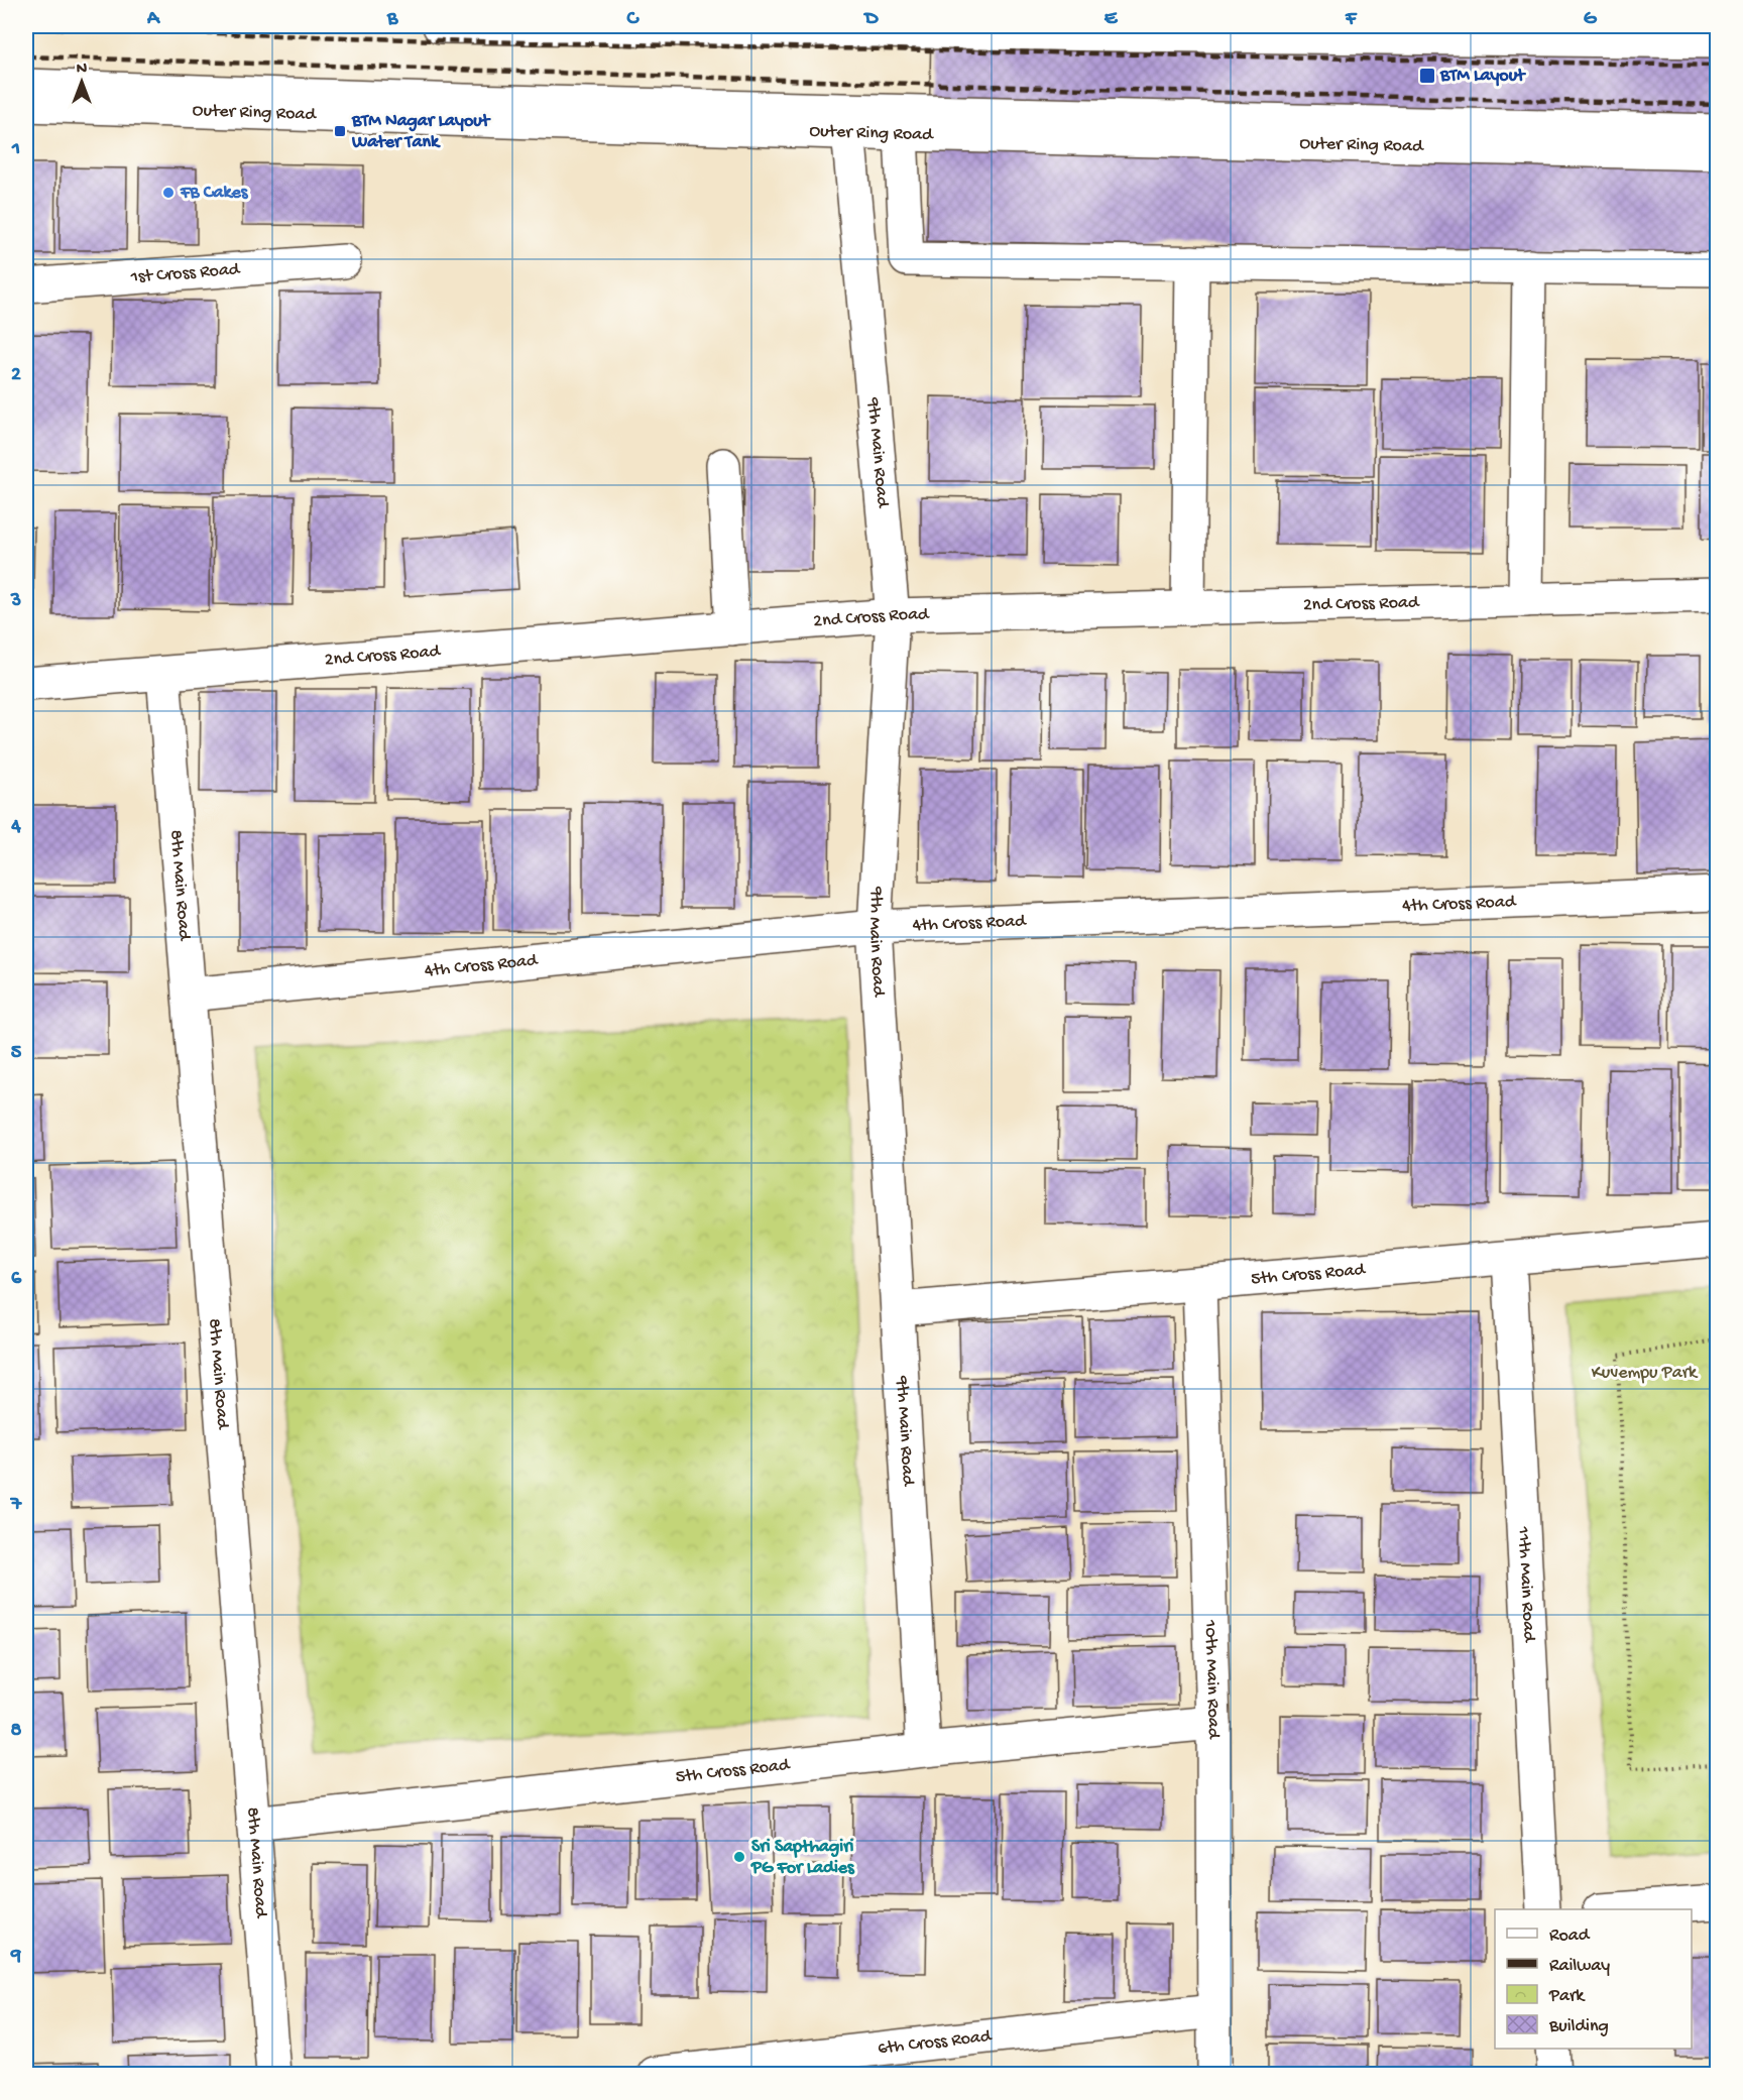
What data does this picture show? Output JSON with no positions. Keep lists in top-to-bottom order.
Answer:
{
  "streets": {
    "main road": [
      "Outer Ring Road",
      "1st Cross Road",
      "9th Main Road",
      "2nd Cross Road",
      "8th Main Road",
      "4th Cross Road",
      "5th Cross Road",
      "11th Main Road",
      "10th Main Road",
      "6th Cross Road"
    ]
  },
  "crossings": [
    ["Outer Ring Road", "9th Main Road"],
    ["9th Main Road", "2nd Cross Road"],
    ["9th Main Road", "4th Cross Road"],
    ["9th Main Road", "5th Cross Road"],
    ["2nd Cross Road", "8th Main Road"],
    ["8th Main Road", "4th Cross Road"],
    ["8th Main Road", "5th Cross Road"],
    ["5th Cross Road", "11th Main Road"],
    ["5th Cross Road", "10th Main Road"],
    ["10th Main Road", "6th Cross Road"]
  ],
  "parks": ["Kuvempu Park"],
  "places": {
    "transit": ["BTM Layout", "BTM Nagar Layout Water Tank"],
    "other": ["FB Cakes", "Sri Sapthagiri PG For Ladies"]
  },
  "legend": [
    "Road",
    "Railway",
    "Park",
    "Building"
  ],
  "north": "top",
  "grid": {
    "columns": [
      "A",
      "B",
      "C",
      "D",
      "E",
      "F",
      "G"
    ],
    "rows": [
      "1",
      "2",
      "3",
      "4",
      "5",
      "6",
      "7",
      "8",
      "9"
    ]
  }
}
